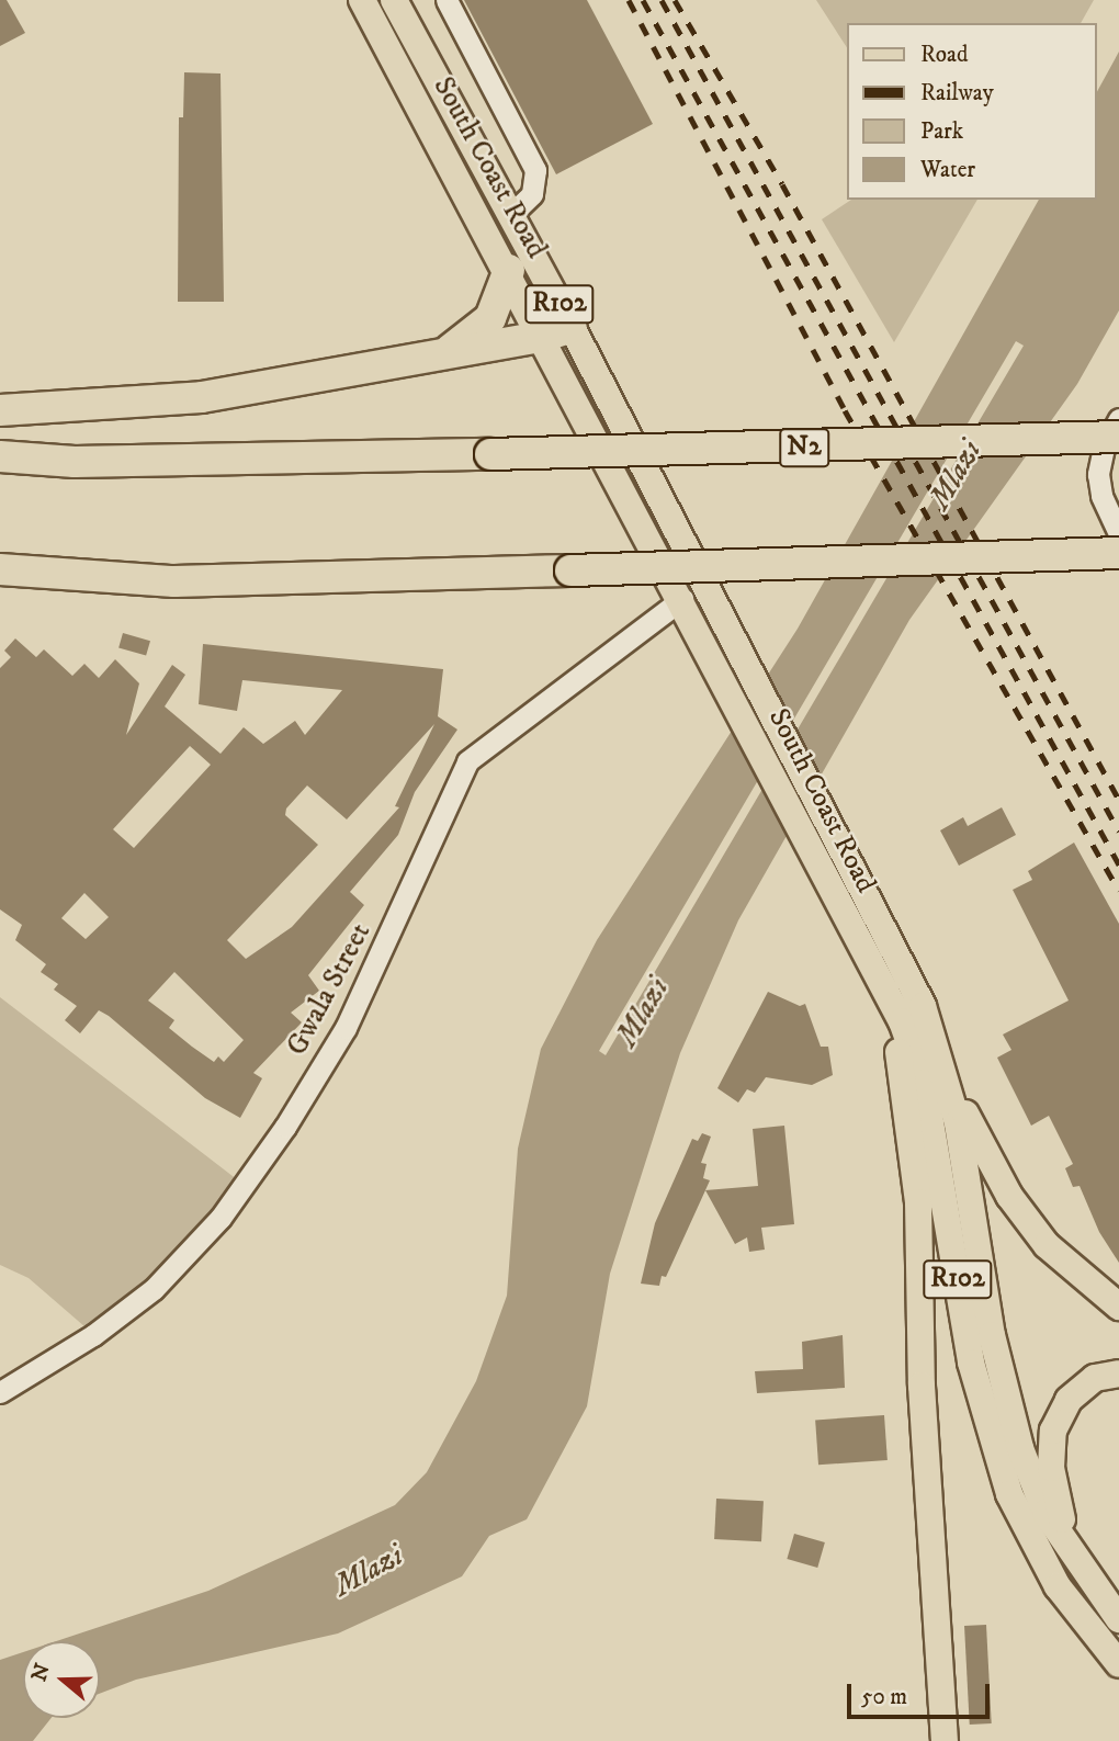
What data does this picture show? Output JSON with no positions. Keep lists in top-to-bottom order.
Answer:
{
  "streets": {
    "highway": ["N2"],
    "main road": ["South Coast Road", "R102"],
    "street": ["Gwala Street"]
  },
  "crossings": [
    ["South Coast Road", "Gwala Street"]
  ],
  "water": ["Mlazi"],
  "legend": [
    "Road",
    "Railway",
    "Park",
    "Water"
  ],
  "scale_bar": "50 m",
  "north": "left"
}
